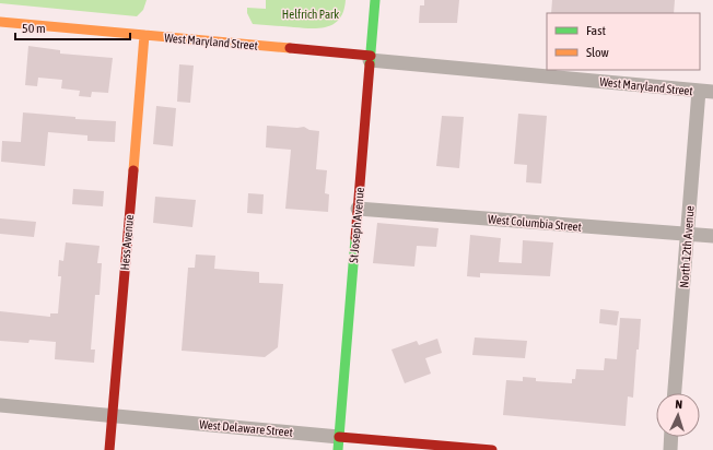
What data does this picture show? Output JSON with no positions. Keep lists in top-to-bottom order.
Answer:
{
  "streets": {
    "street": [
      "West Maryland Street",
      "West Columbia Street",
      "St Joseph Avenue",
      "Hess Avenue",
      "North 12th Avenue",
      "West Delaware Street"
    ]
  },
  "crossings": [
    ["West Maryland Street", "St Joseph Avenue"],
    ["West Maryland Street", "Hess Avenue"],
    ["West Maryland Street", "North 12th Avenue"],
    ["West Columbia Street", "St Joseph Avenue"],
    ["West Columbia Street", "North 12th Avenue"],
    ["St Joseph Avenue", "West Delaware Street"],
    ["Hess Avenue", "West Delaware Street"]
  ],
  "parks": ["Helfrich Park"],
  "legend": ["Fast", "Slow"],
  "scale_bar": "50 m",
  "north": "top"
}
